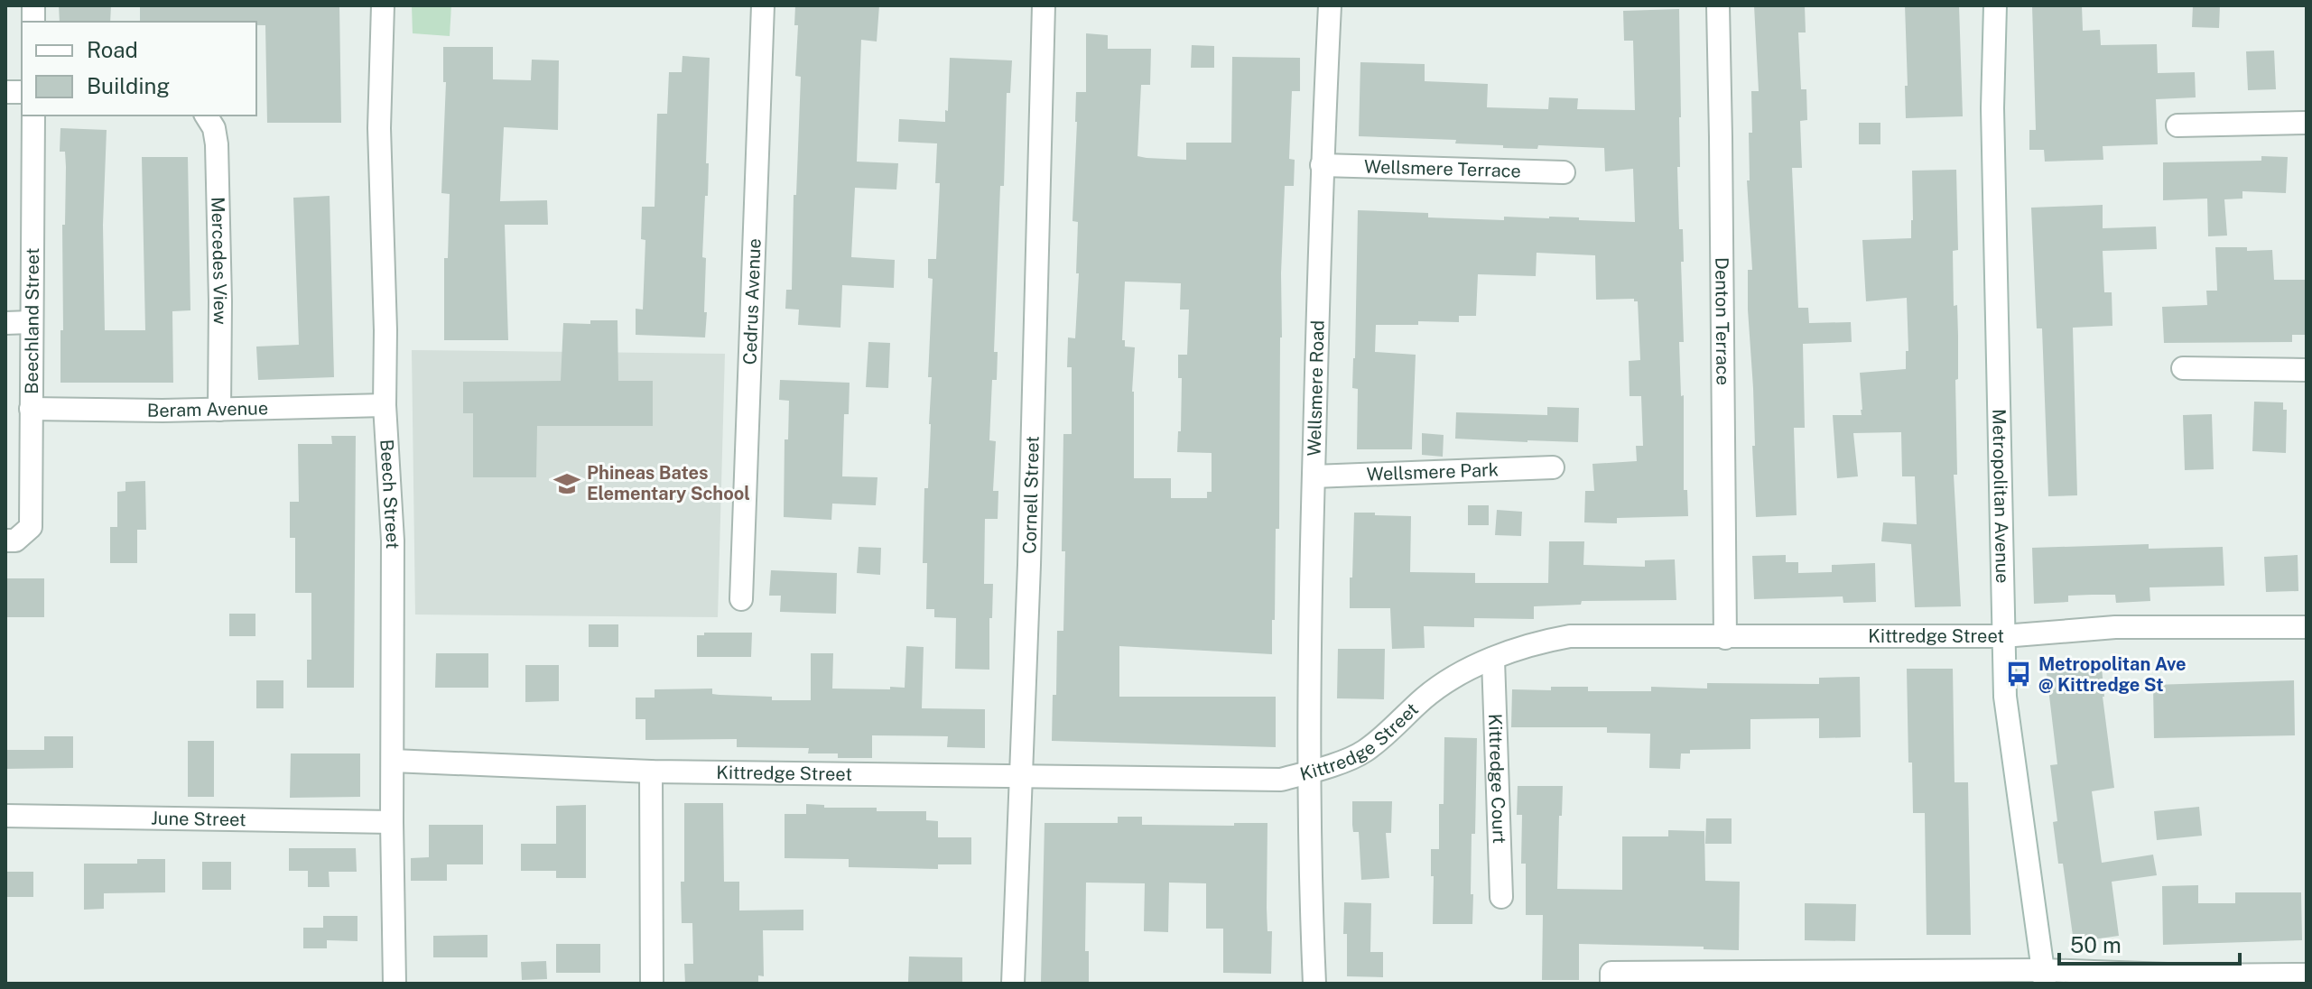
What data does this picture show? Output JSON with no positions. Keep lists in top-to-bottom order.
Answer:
{
  "streets": {
    "street": [
      "Wellsmere Terrace",
      "Mercedes View",
      "Cedrus Avenue",
      "Beechland Street",
      "Denton Terrace",
      "Wellsmere Road",
      "Beram Avenue",
      "Wellsmere Park",
      "Beech Street",
      "Cornell Street",
      "Metropolitan Avenue",
      "Kittredge Street",
      "Kittredge Court",
      "June Street"
    ]
  },
  "crossings": [
    ["Wellsmere Terrace", "Wellsmere Road"],
    ["Mercedes View", "Beram Avenue"],
    ["Beechland Street", "Beram Avenue"],
    ["Denton Terrace", "Kittredge Street"],
    ["Wellsmere Road", "Wellsmere Park"],
    ["Wellsmere Road", "Kittredge Street"],
    ["Beram Avenue", "Beech Street"],
    ["Beech Street", "Kittredge Street"],
    ["Beech Street", "June Street"],
    ["Cornell Street", "Kittredge Street"],
    ["Metropolitan Avenue", "Kittredge Street"],
    ["Kittredge Street", "Kittredge Court"]
  ],
  "places": {
    "school or university": ["Phineas Bates Elementary School"],
    "bus stop": ["Metropolitan Ave @ Kittredge St"]
  },
  "legend": ["Road", "Building"],
  "scale_bar": "50 m"
}
